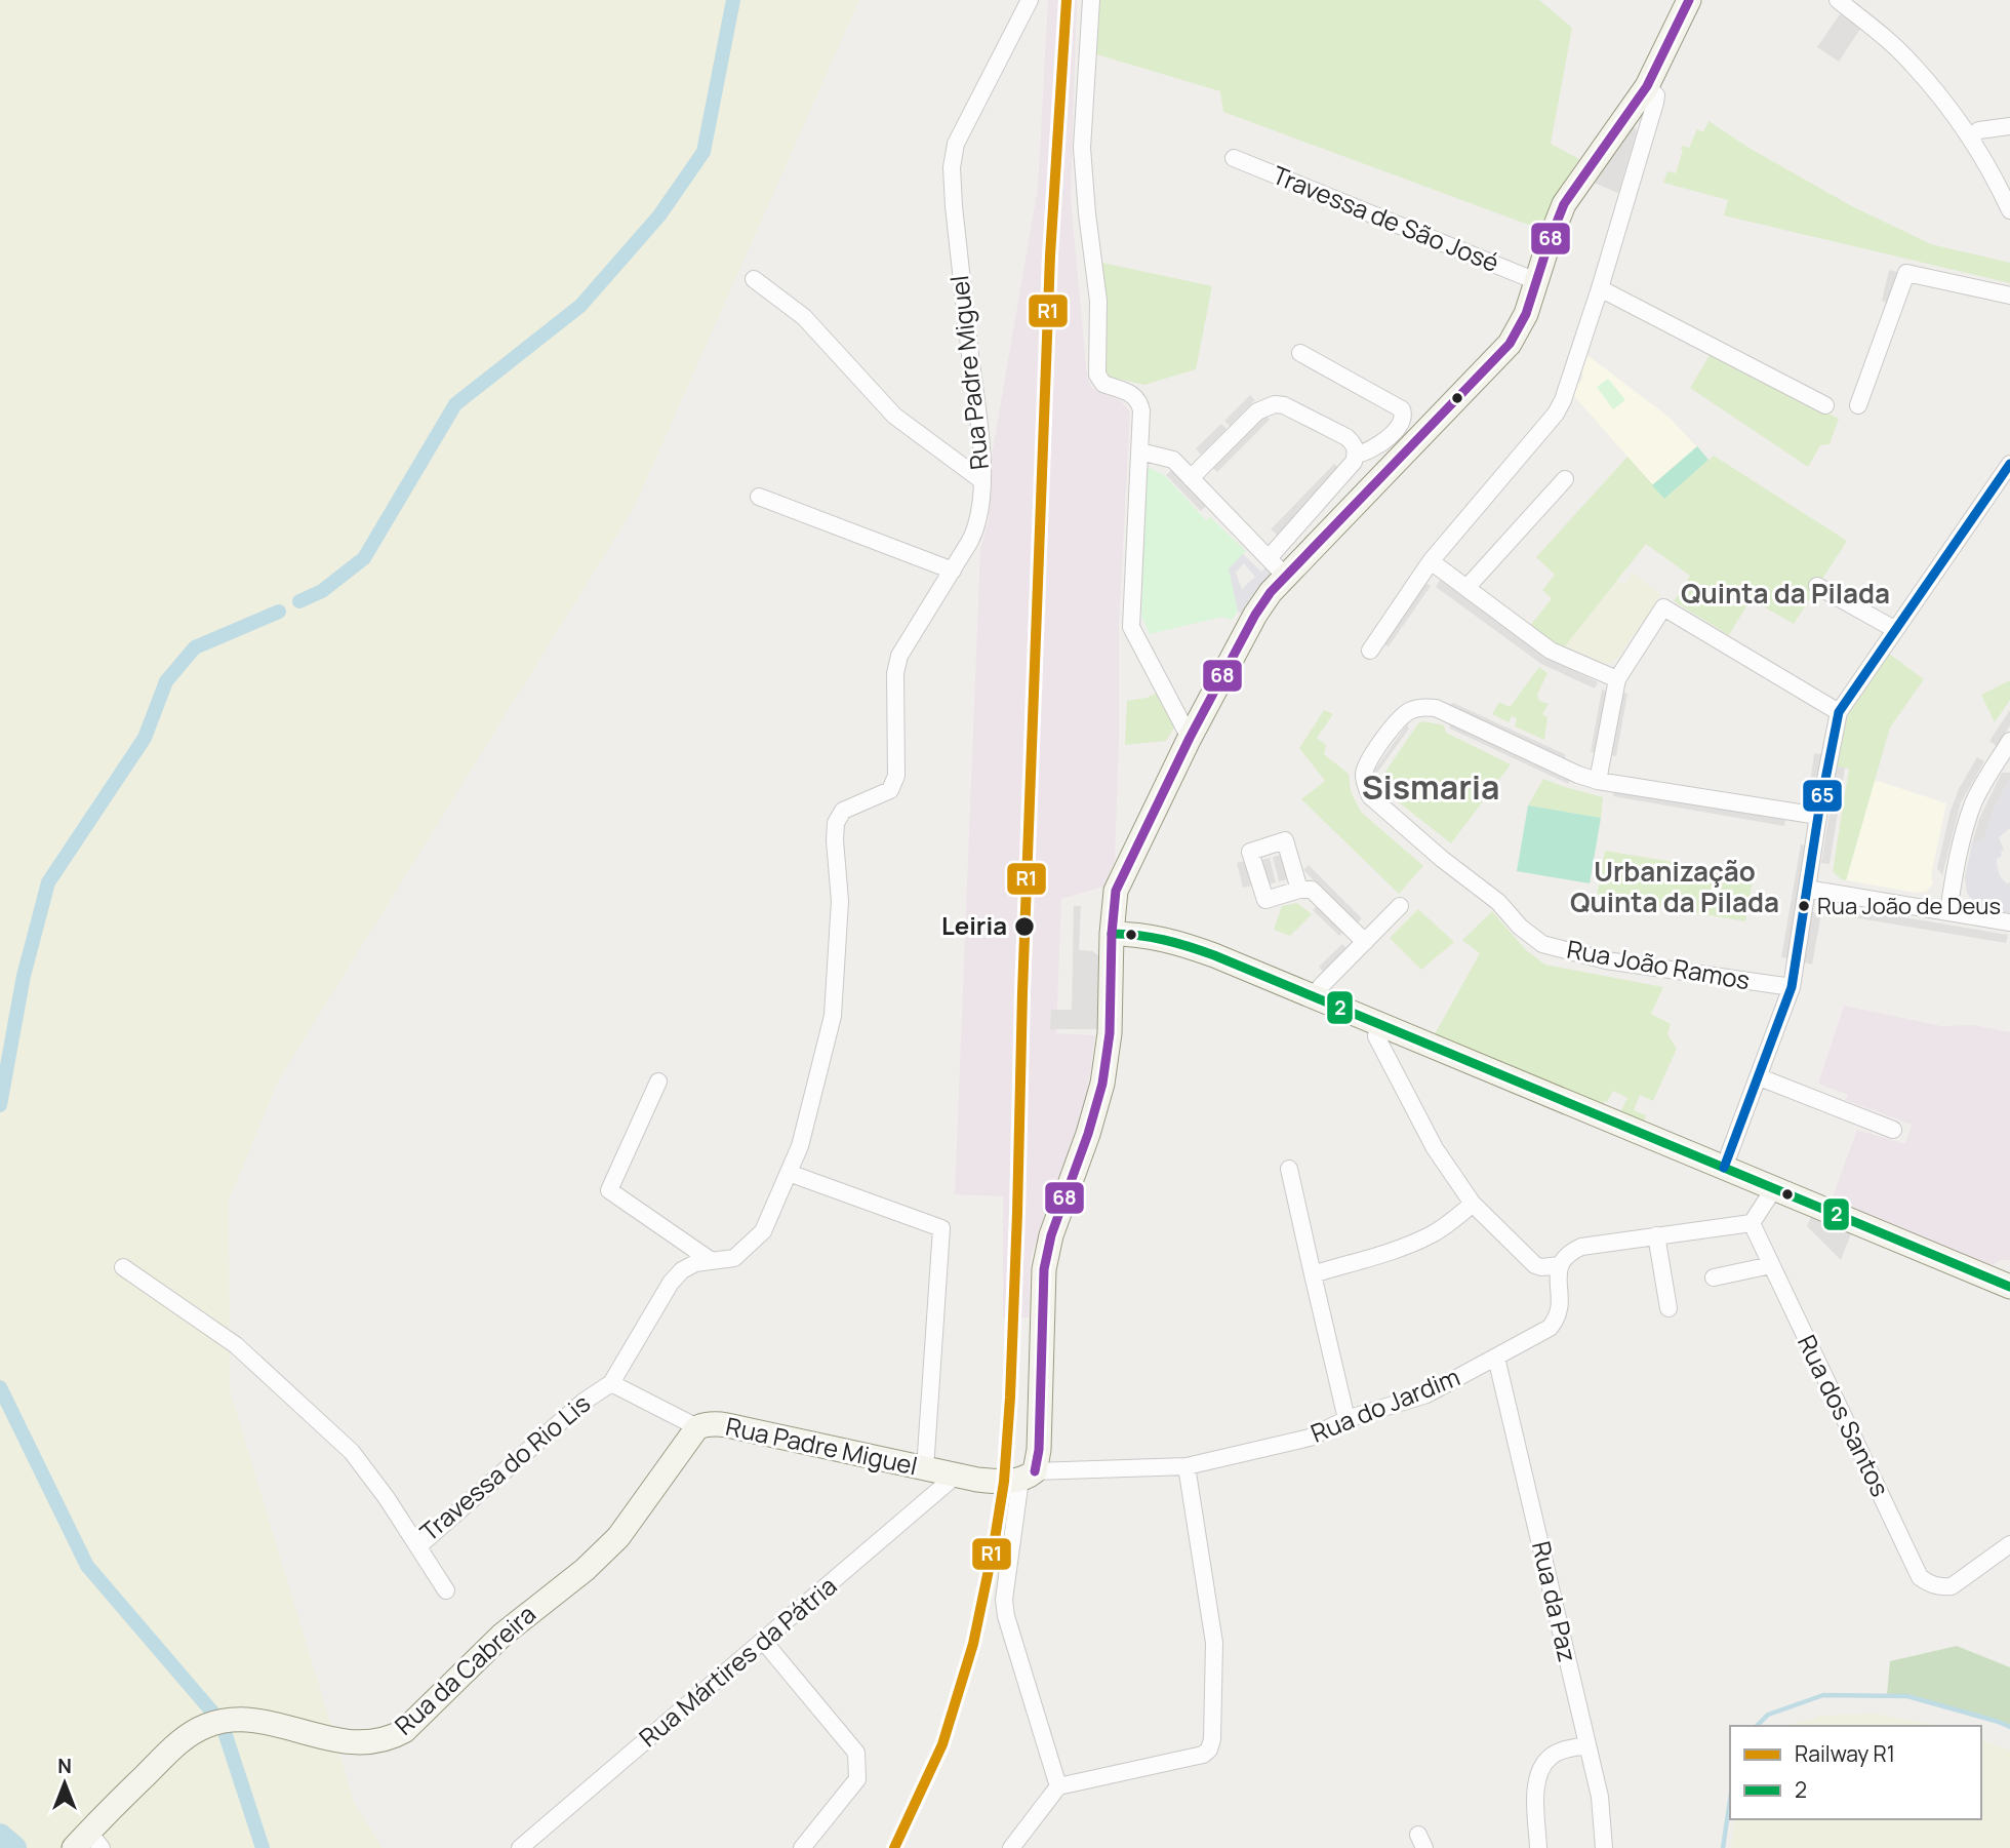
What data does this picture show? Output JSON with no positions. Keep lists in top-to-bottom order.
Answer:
{
  "streets": {
    "main road": ["Rua Padre Miguel", "Rua da Cabreira"],
    "street": [
      "Travessa de São José",
      "Rua João Ramos",
      "Rua do Jardim",
      "Rua dos Santos",
      "Travessa do Rio Lis",
      "Rua da Paz",
      "Rua Mártires da Pátria"
    ]
  },
  "crossings": [
    ["Rua Padre Miguel", "Rua do Jardim"],
    ["Rua Padre Miguel", "Travessa do Rio Lis"],
    ["Rua Padre Miguel", "Rua Mártires da Pátria"],
    ["Rua Padre Miguel", "Rua da Cabreira"],
    ["Rua do Jardim", "Rua da Paz"]
  ],
  "districts": ["Quinta da Pilada", "Sismaria", "Urbanização Quinta da Pilada"],
  "places": ["Rua João de Deus", "Leiria"],
  "lines": [
    "rail line R1",
    "transit line 68",
    "transit line 65",
    "transit line 2"
  ],
  "legend": ["Railway R1", "2"],
  "north": "top"
}
